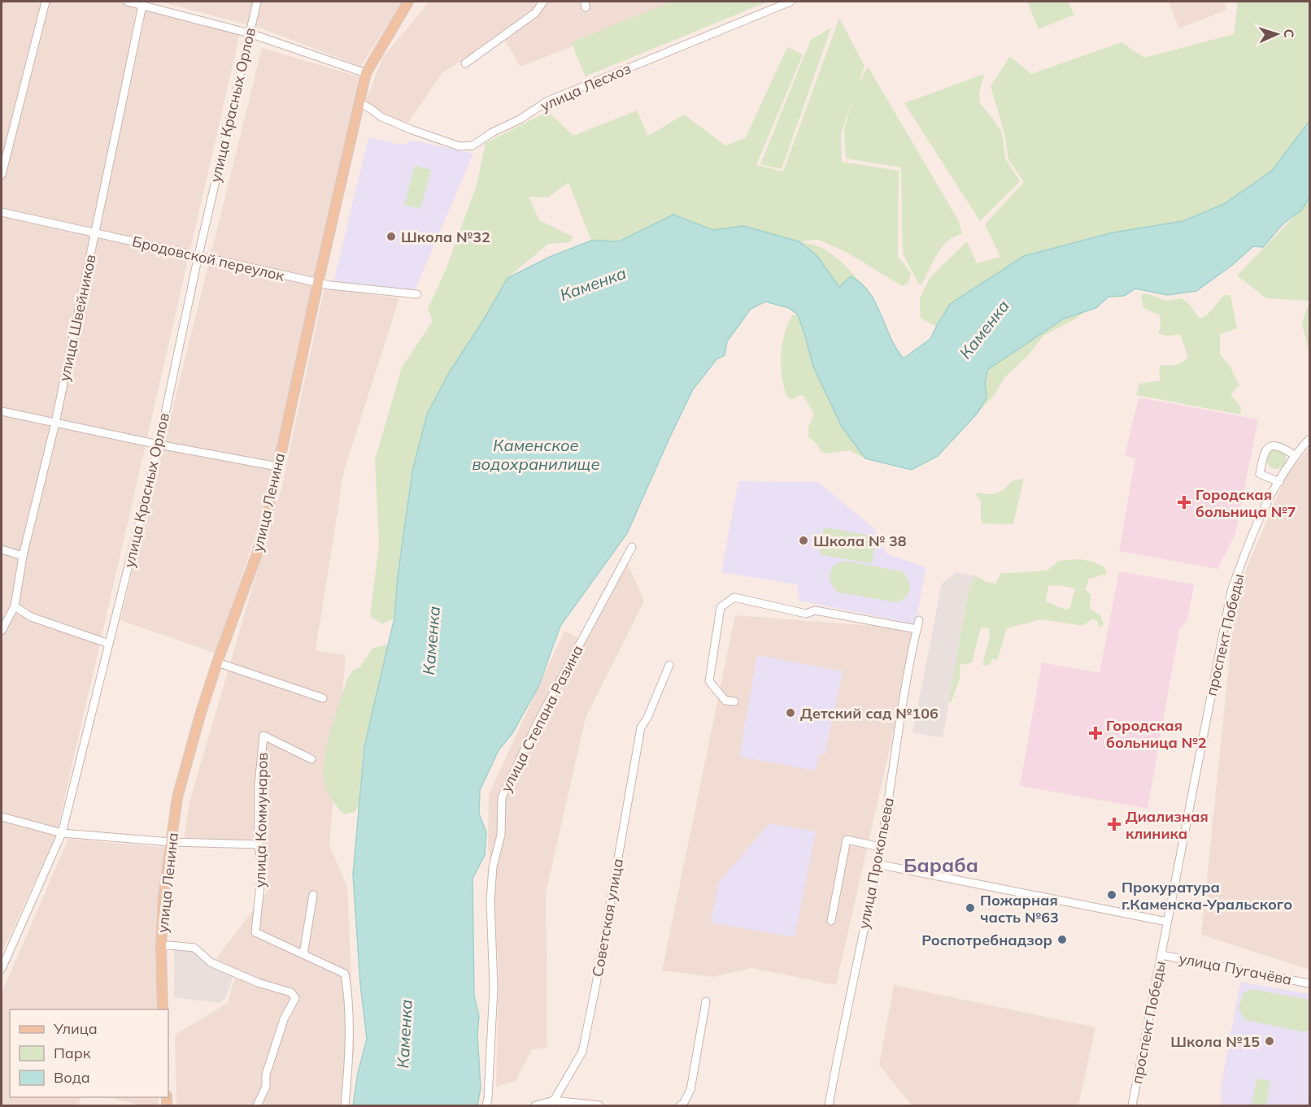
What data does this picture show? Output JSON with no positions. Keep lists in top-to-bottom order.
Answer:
{
  "streets": {
    "main road": ["улица Ленина"],
    "street": [
      "улица Лесхоз",
      "улица Красных Орлов",
      "Бродовской переулок",
      "улица Швейников",
      "проспект Победы",
      "улица Степана Разина",
      "улица Коммунаров",
      "улица Прокопьева",
      "Советская улица",
      "улица Пугачёва"
    ]
  },
  "crossings": [
    ["улица Лесхоз", "улица Ленина"],
    ["улица Красных Орлов", "Бродовской переулок"],
    ["Бродовской переулок", "улица Швейников"],
    ["Бродовской переулок", "улица Ленина"],
    ["проспект Победы", "улица Пугачёва"]
  ],
  "districts": ["Бараба"],
  "water": ["Каменка", "Каменское водохранилище"],
  "places": {
    "other": [
      "Школа №32",
      "Школа № 38",
      "Детский сад №106",
      "Прокуратура г.Каменска-Уральского",
      "Пожарная часть №63",
      "Роспотребнадзор",
      "Школа №15"
    ],
    "health": ["Городская больница №7", "Городская больница №2", "Диализная клиника"]
  },
  "legend": ["Улица", "Парк", "Вода"],
  "north": "right"
}
